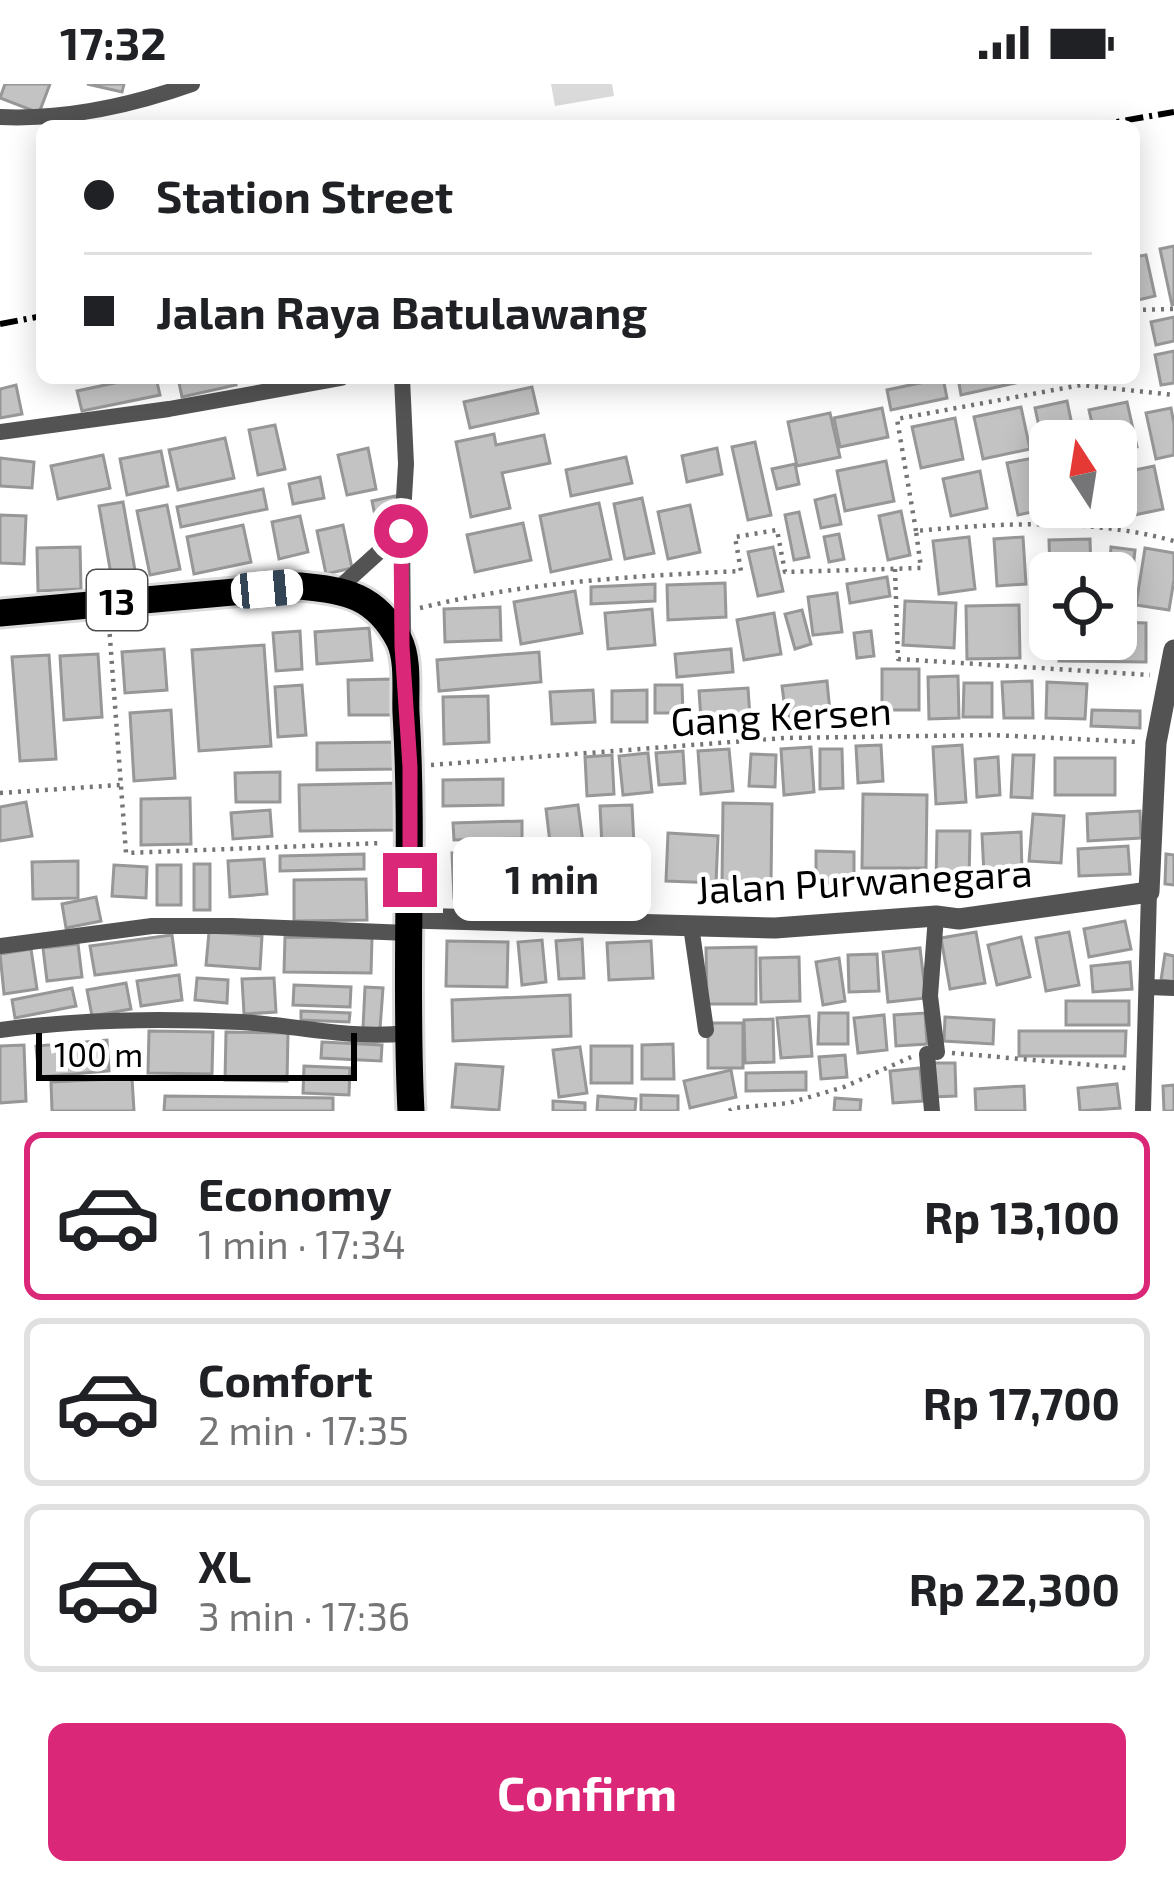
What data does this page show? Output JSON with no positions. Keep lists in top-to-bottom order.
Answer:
{
  "streets": {
    "highway": ["13"],
    "street": ["Jalan Purwanegara"],
    "path": ["Gang Kersen"]
  },
  "scale_bar": "100 m",
  "north": "top",
  "page": {
    "status": "17:32",
    "banner": ["Station Street", "Jalan Raya Batulawang"],
    "bubble": "1 min",
    "scale": "100 m",
    "list": [
      {
        "name": "Economy",
        "note": "1 min · 17:34",
        "value": "Rp 13,100"
      },
      {
        "name": "Comfort",
        "note": "2 min · 17:35",
        "value": "Rp 17,700"
      },
      {
        "name": "XL",
        "note": "3 min · 17:36",
        "value": "Rp 22,300"
      }
    ],
    "buttons": "Confirm"
  }
}
